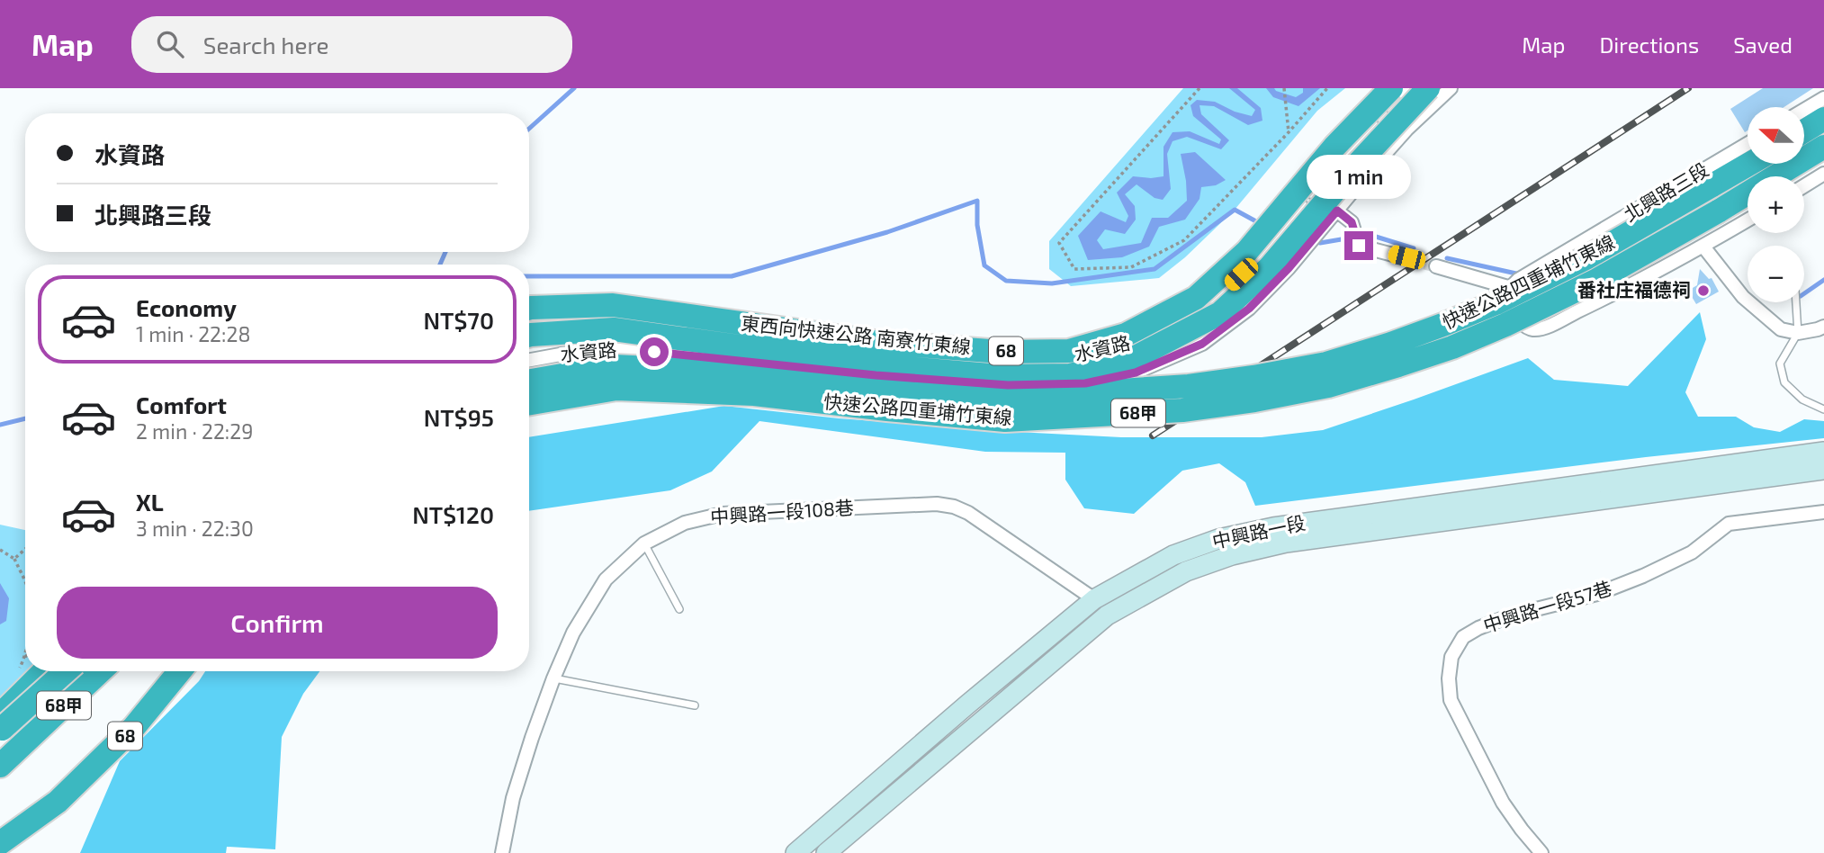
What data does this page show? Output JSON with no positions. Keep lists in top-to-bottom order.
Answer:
{
  "streets": {
    "highway": [
      "快速公路四重埔竹東線",
      "東西向快速公路 南寮竹東線",
      "68",
      "68甲"
    ],
    "main road": ["中興路一段"],
    "street": [
      "北興路三段",
      "水資路",
      "中興路一段108巷",
      "中興路一段57巷"
    ]
  },
  "crossings": [
    ["中興路一段108巷", "中興路一段"]
  ],
  "places": ["番社庄福德祠"],
  "north": "left",
  "page": {
    "header": "Map",
    "search": "Search here",
    "nav": ["Map", "Directions", "Saved"],
    "map_buttons": ["+", "−"],
    "banner": ["水資路", "北興路三段"],
    "bubble": "1 min",
    "list": [
      {
        "name": "Economy",
        "note": "1 min · 22:28",
        "value": "NT$70"
      },
      {
        "name": "Comfort",
        "note": "2 min · 22:29",
        "value": "NT$95"
      },
      {
        "name": "XL",
        "note": "3 min · 22:30",
        "value": "NT$120"
      }
    ],
    "buttons": "Confirm"
  }
}
